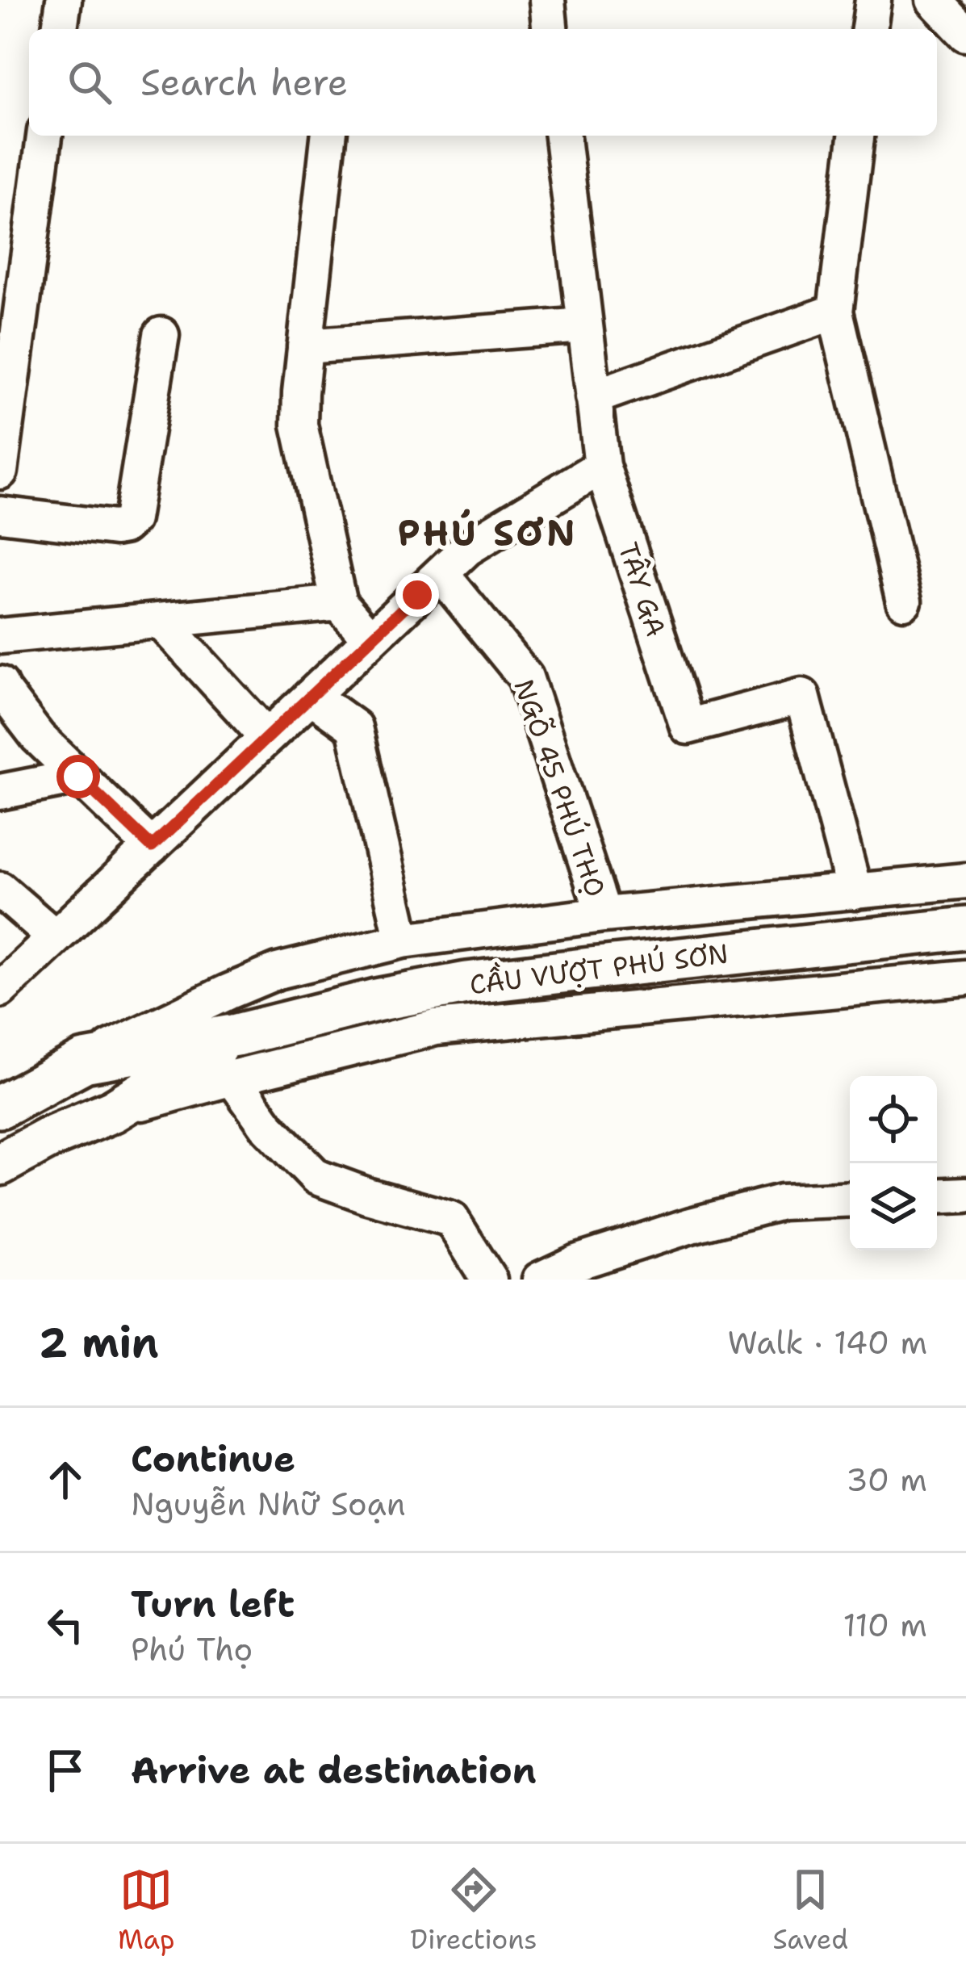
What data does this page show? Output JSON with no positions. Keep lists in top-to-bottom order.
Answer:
{
  "streets": {
    "main road": ["CẦU VƯỢT PHÚ SƠN"],
    "street": ["TÂY GA", "NGÕ 45 PHÚ THỌ"]
  },
  "districts": ["PHÚ SƠN"],
  "page": {
    "search": "Search here",
    "heading": ["2 min", "Walk · 140 m"],
    "list": [
      ["Continue", "Nguyễn Nhữ Soạn", "30 m"],
      ["Turn left", "Phú Thọ", "110 m"],
      "Arrive at destination"
    ],
    "nav": ["Map", "Directions", "Saved"]
  }
}
